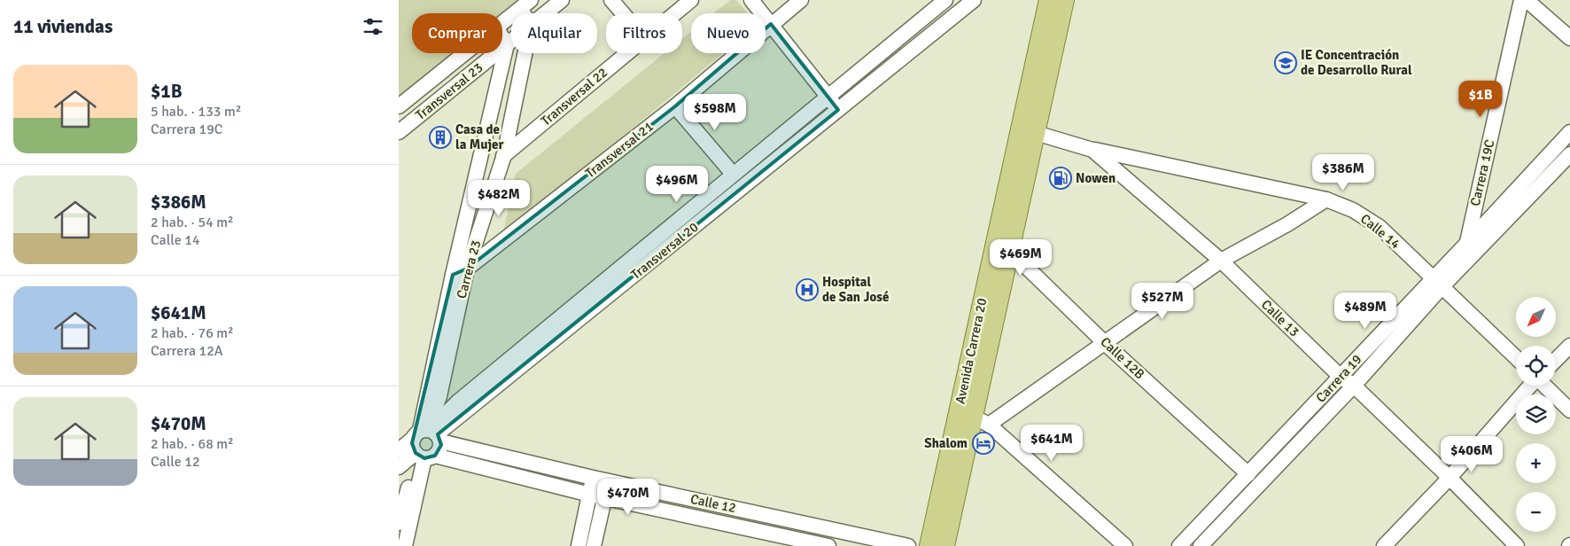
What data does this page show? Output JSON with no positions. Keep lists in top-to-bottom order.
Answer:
{
  "streets": {
    "main road": ["Avenida Carrera 20"],
    "street": [
      "Transversal 23",
      "Transversal 22",
      "Transversal 21",
      "Carrera 19C",
      "Calle 14",
      "Transversal 20",
      "Carrera 23",
      "Calle 13",
      "Calle 12B",
      "Carrera 19",
      "Calle 12"
    ]
  },
  "crossings": [
    ["Transversal 23", "Carrera 23"],
    ["Transversal 22", "Carrera 23"],
    ["Transversal 21", "Carrera 23"],
    ["Carrera 19C", "Carrera 19"],
    ["Calle 14", "Calle 13"],
    ["Calle 14", "Carrera 19"],
    ["Transversal 20", "Carrera 23"],
    ["Transversal 20", "Calle 12"],
    ["Carrera 23", "Calle 12"],
    ["Calle 13", "Avenida Carrera 20"],
    ["Calle 13", "Carrera 19"],
    ["Avenida Carrera 20", "Calle 12B"],
    ["Calle 12B", "Carrera 19"]
  ],
  "places": {
    "school or university": ["IE Concentración de Desarrollo Rural"],
    "building": ["Casa de la Mujer"],
    "fuel station": ["Nowen"],
    "hospital": ["Hospital de San José"],
    "hotel": ["Shalom"]
  },
  "north": "bottom left",
  "page": {
    "heading": "11 viviendas",
    "chip": [
      "Comprar",
      "Alquilar",
      "Filtros",
      "Nuevo"
    ],
    "list": [
      {
        "name": "$1B",
        "note": "5 hab. · 133 m² · Carrera 19C"
      },
      {
        "name": "$386M",
        "note": "2 hab. · 54 m² · Calle 14"
      },
      {
        "name": "$641M",
        "note": "2 hab. · 76 m² · Carrera 12A"
      },
      {
        "name": "$470M",
        "note": "2 hab. · 68 m² · Calle 12"
      }
    ],
    "price": [
      "$1B",
      "$598M",
      "$386M",
      "$496M",
      "$482M",
      "$469M",
      "$527M",
      "$489M",
      "$641M",
      "$406M",
      "$470M"
    ],
    "map_buttons": ["+", "−"]
  }
}
